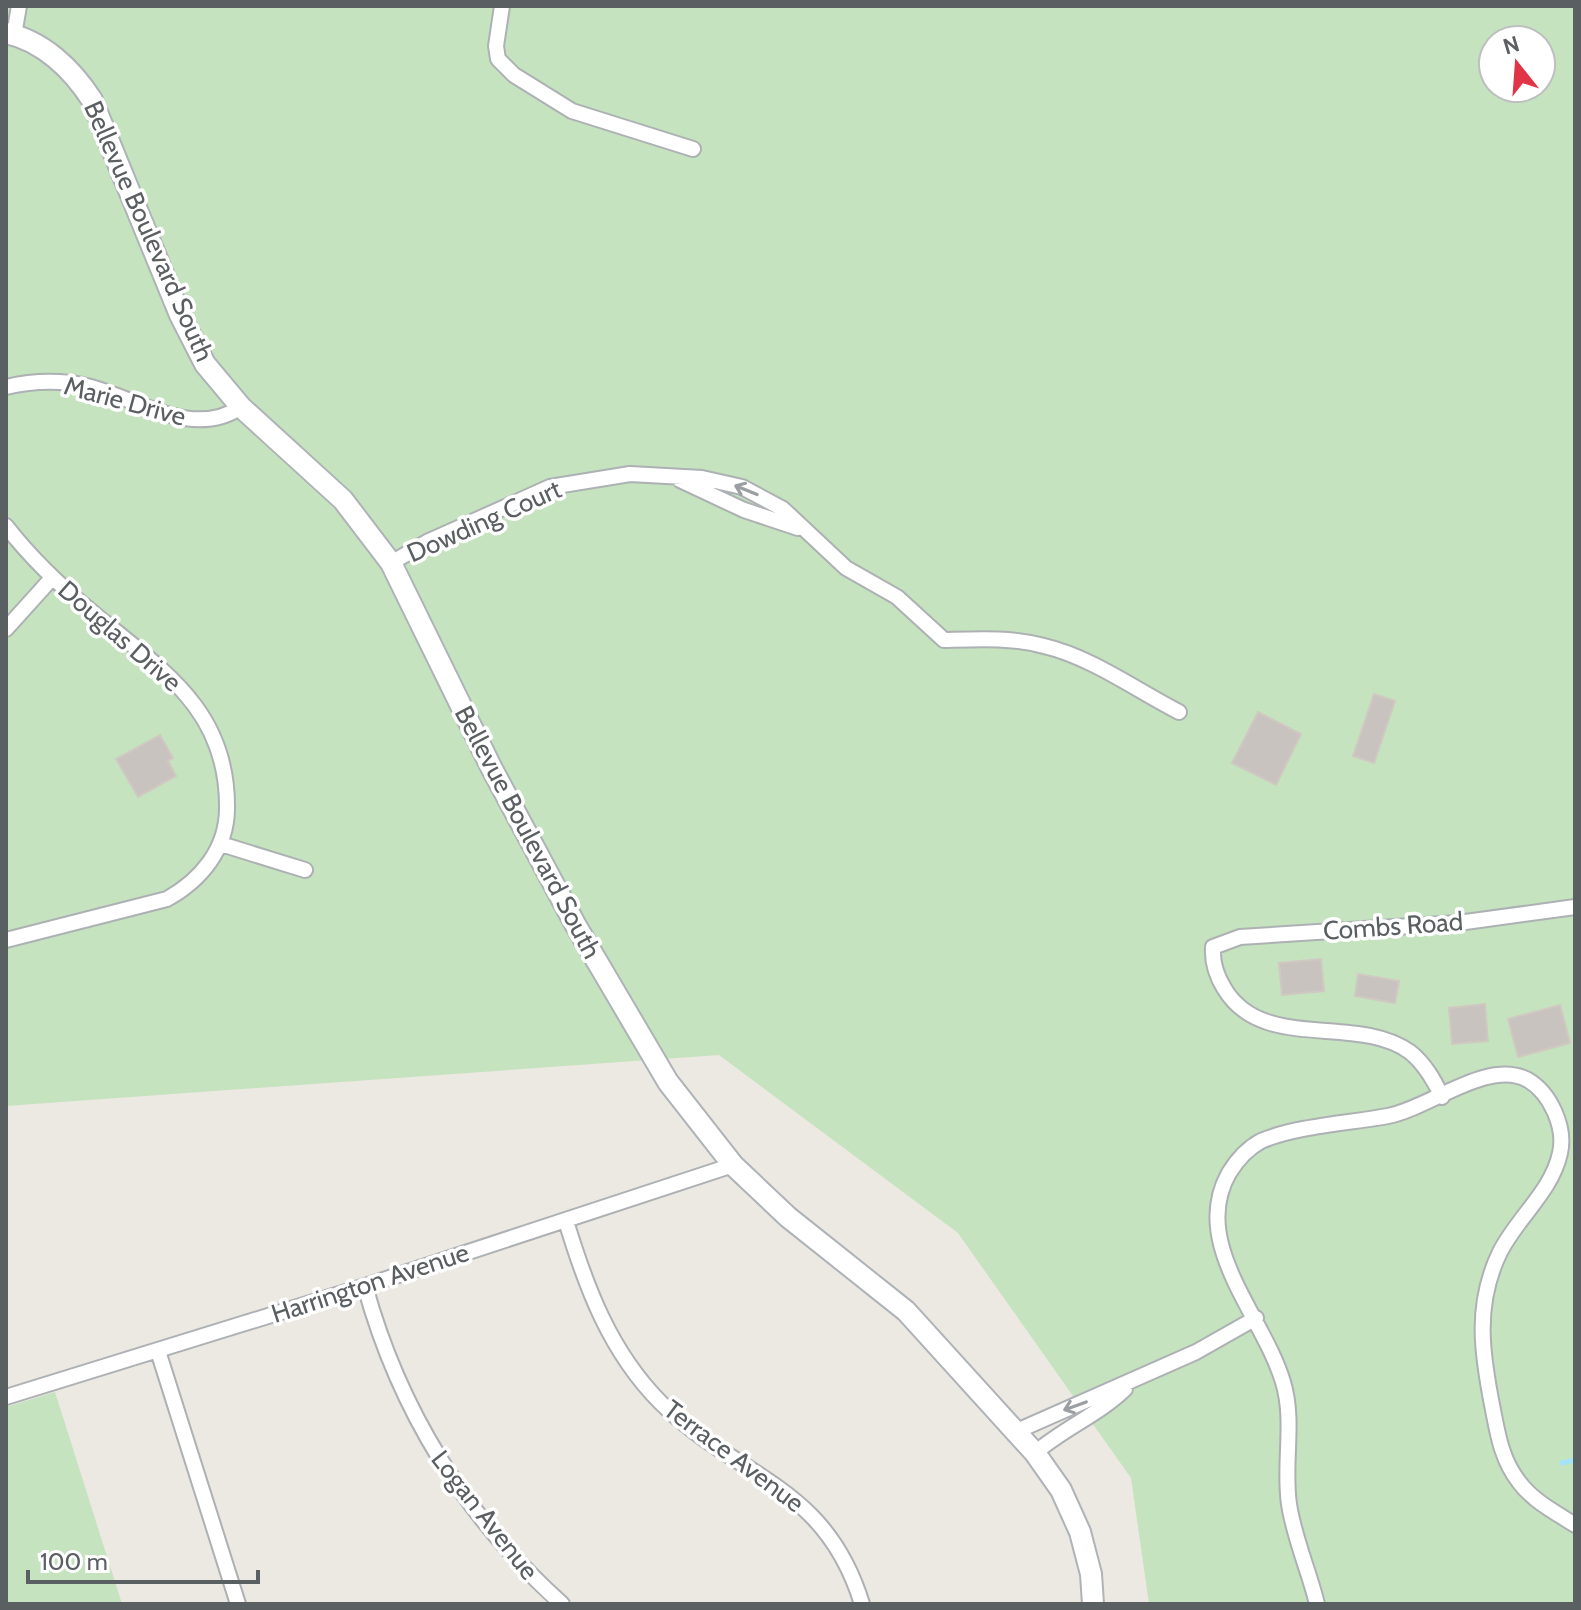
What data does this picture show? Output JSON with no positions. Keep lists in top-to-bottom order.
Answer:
{
  "streets": {
    "street": [
      "Bellevue Boulevard South",
      "Marie Drive",
      "Dowding Court",
      "Douglas Drive",
      "Combs Road",
      "Harrington Avenue",
      "Terrace Avenue",
      "Logan Avenue"
    ]
  },
  "crossings": [
    ["Bellevue Boulevard South", "Marie Drive"],
    ["Bellevue Boulevard South", "Dowding Court"],
    ["Bellevue Boulevard South", "Harrington Avenue"],
    ["Harrington Avenue", "Terrace Avenue"],
    ["Harrington Avenue", "Logan Avenue"]
  ],
  "scale_bar": "100 m",
  "north": "top"
}
